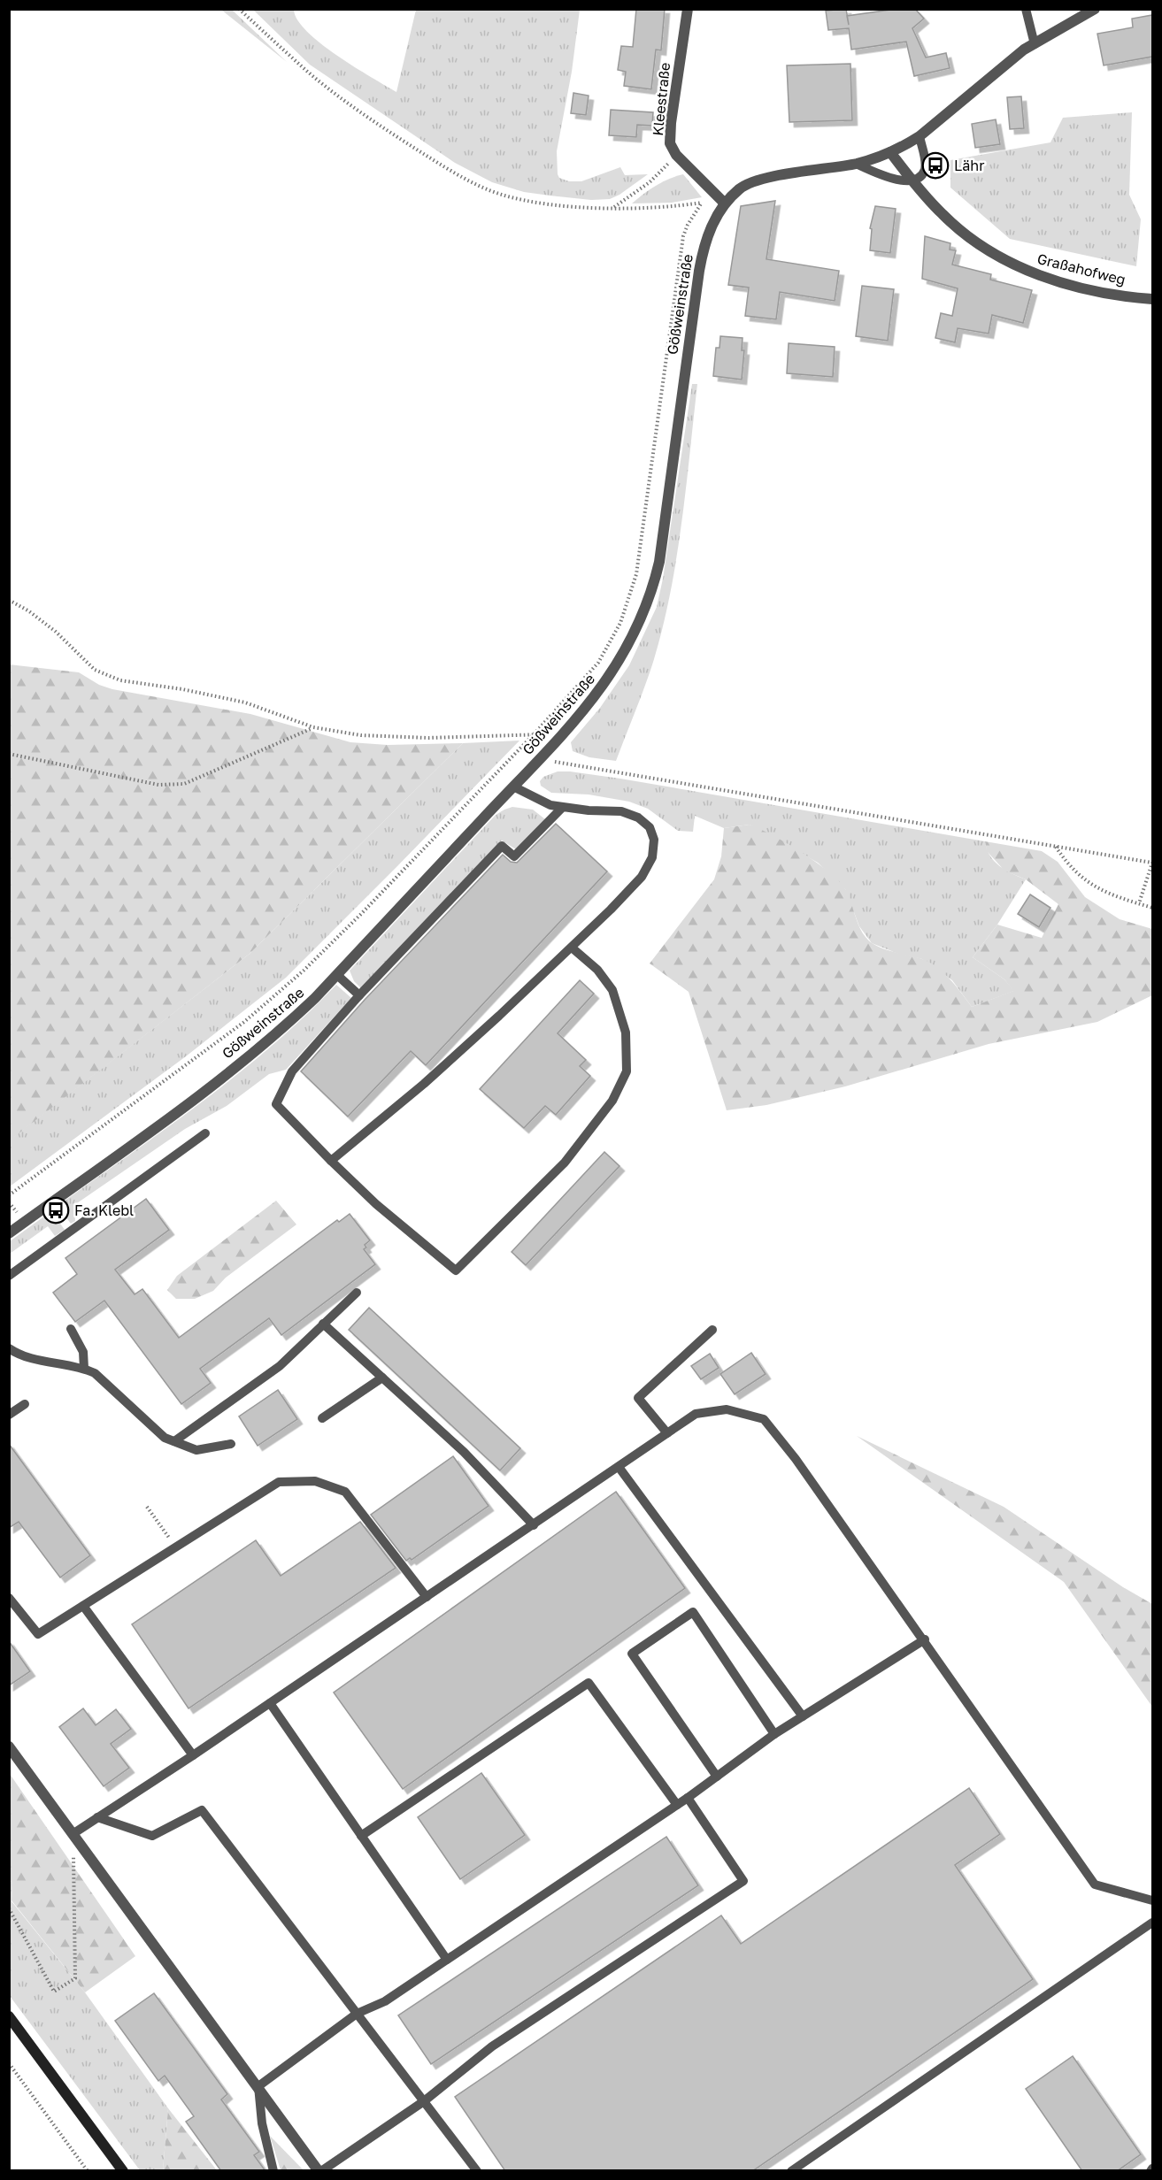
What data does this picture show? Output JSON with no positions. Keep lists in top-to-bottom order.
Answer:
{
  "streets": {
    "street": ["Kleestraße", "Graßahofweg", "Gößweinstraße"]
  },
  "crossings": [
    ["Kleestraße", "Gößweinstraße"],
    ["Graßahofweg", "Gößweinstraße"]
  ],
  "places": {
    "bus stop": ["Lähr", "Fa. Klebl"]
  }
}
